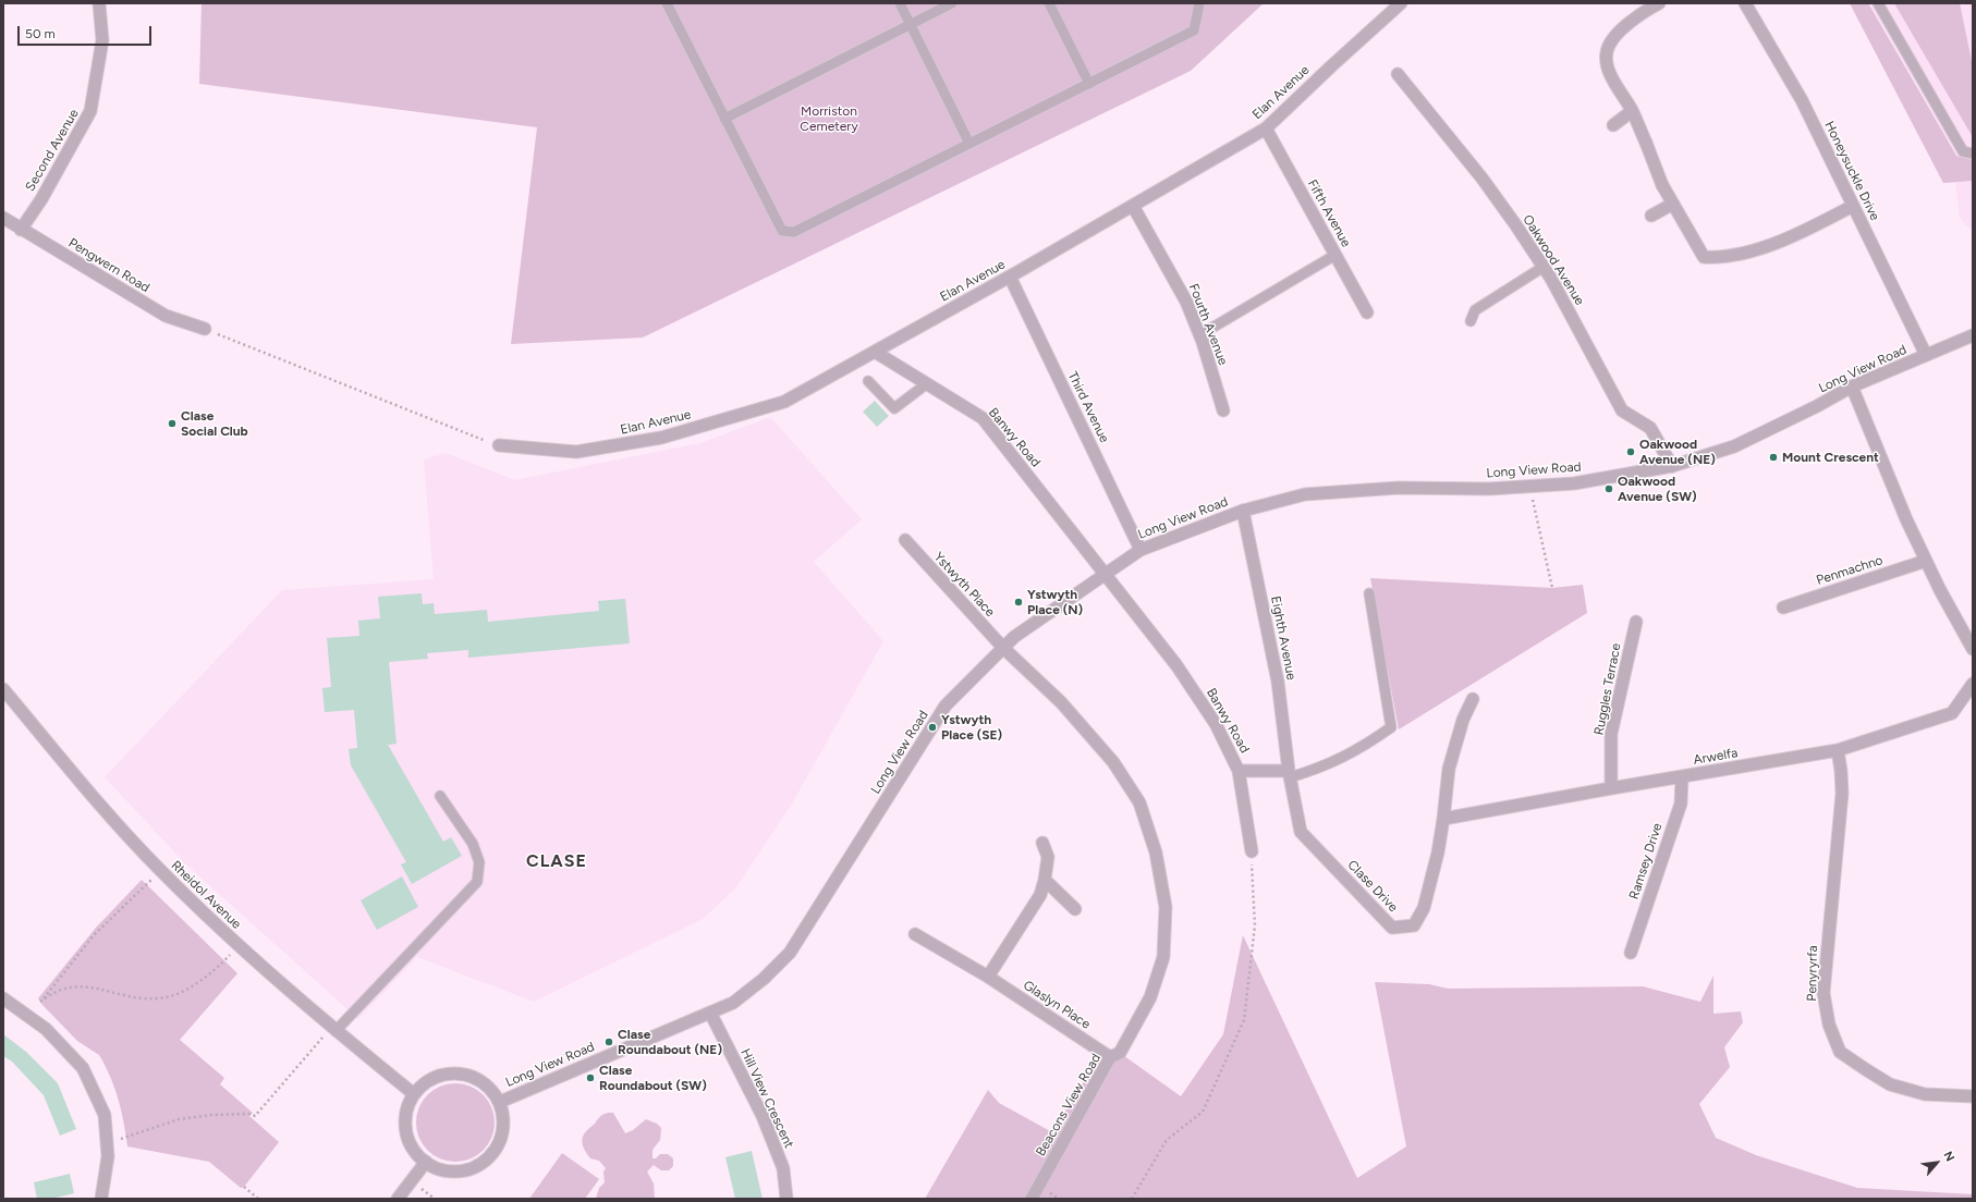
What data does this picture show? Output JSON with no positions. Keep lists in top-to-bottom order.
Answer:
{
  "streets": {
    "street": [
      "Elan Avenue",
      "Second Avenue",
      "Honeysuckle Drive",
      "Fifth Avenue",
      "Oakwood Avenue",
      "Pengwern Road",
      "Fourth Avenue",
      "Long View Road",
      "Third Avenue",
      "Banwy Road",
      "Penmachno",
      "Ystwyth Place",
      "Eighth Avenue",
      "Ruggles Terrace",
      "Arwelfa",
      "Ramsey Drive",
      "Clase Drive",
      "Rheidol Avenue",
      "Penyryrfa",
      "Glaslyn Place",
      "Hill View Crescent",
      "Beacons View Road"
    ]
  },
  "crossings": [
    ["Elan Avenue", "Fifth Avenue"],
    ["Elan Avenue", "Fourth Avenue"],
    ["Elan Avenue", "Third Avenue"],
    ["Elan Avenue", "Banwy Road"],
    ["Second Avenue", "Pengwern Road"],
    ["Honeysuckle Drive", "Long View Road"],
    ["Oakwood Avenue", "Long View Road"],
    ["Long View Road", "Third Avenue"],
    ["Long View Road", "Banwy Road"],
    ["Long View Road", "Ystwyth Place"],
    ["Long View Road", "Eighth Avenue"],
    ["Long View Road", "Rheidol Avenue"],
    ["Long View Road", "Hill View Crescent"],
    ["Long View Road", "Beacons View Road"],
    ["Ystwyth Place", "Beacons View Road"],
    ["Eighth Avenue", "Clase Drive"],
    ["Ruggles Terrace", "Arwelfa"],
    ["Arwelfa", "Ramsey Drive"],
    ["Arwelfa", "Clase Drive"],
    ["Arwelfa", "Penyryrfa"],
    ["Glaslyn Place", "Beacons View Road"]
  ],
  "districts": ["CLASE"],
  "parks": ["Morriston Cemetery"],
  "places": [
    "Clase Social Club",
    "Oakwood Avenue (NE)",
    "Mount Crescent",
    "Oakwood Avenue (SW)",
    "Ystwyth Place (N)",
    "Ystwyth Place (SE)",
    "Clase Roundabout (NE)",
    "Clase Roundabout (SW)"
  ],
  "scale_bar": "50 m",
  "north": "top right"
}
